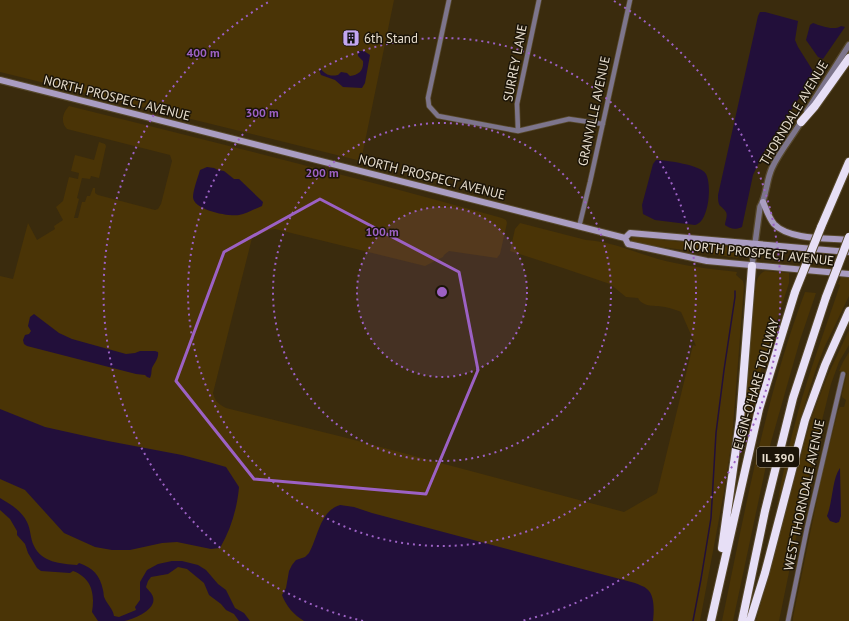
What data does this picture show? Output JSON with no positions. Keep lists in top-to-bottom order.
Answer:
{
  "streets": {
    "highway": ["ELGIN-O'HARE TOLLWAY", "IL 390"],
    "main road": ["NORTH PROSPECT AVENUE"],
    "street": [
      "SURREY LANE",
      "GRANVILLE AVENUE",
      "THORNDALE AVENUE",
      "WEST THORNDALE AVENUE"
    ]
  },
  "crossings": [
    ["NORTH PROSPECT AVENUE", "GRANVILLE AVENUE"],
    ["NORTH PROSPECT AVENUE", "THORNDALE AVENUE"]
  ],
  "places": {
    "building": ["6th Stand"]
  },
  "rings": [
    "400 m",
    "300 m",
    "200 m",
    "100 m"
  ]
}
